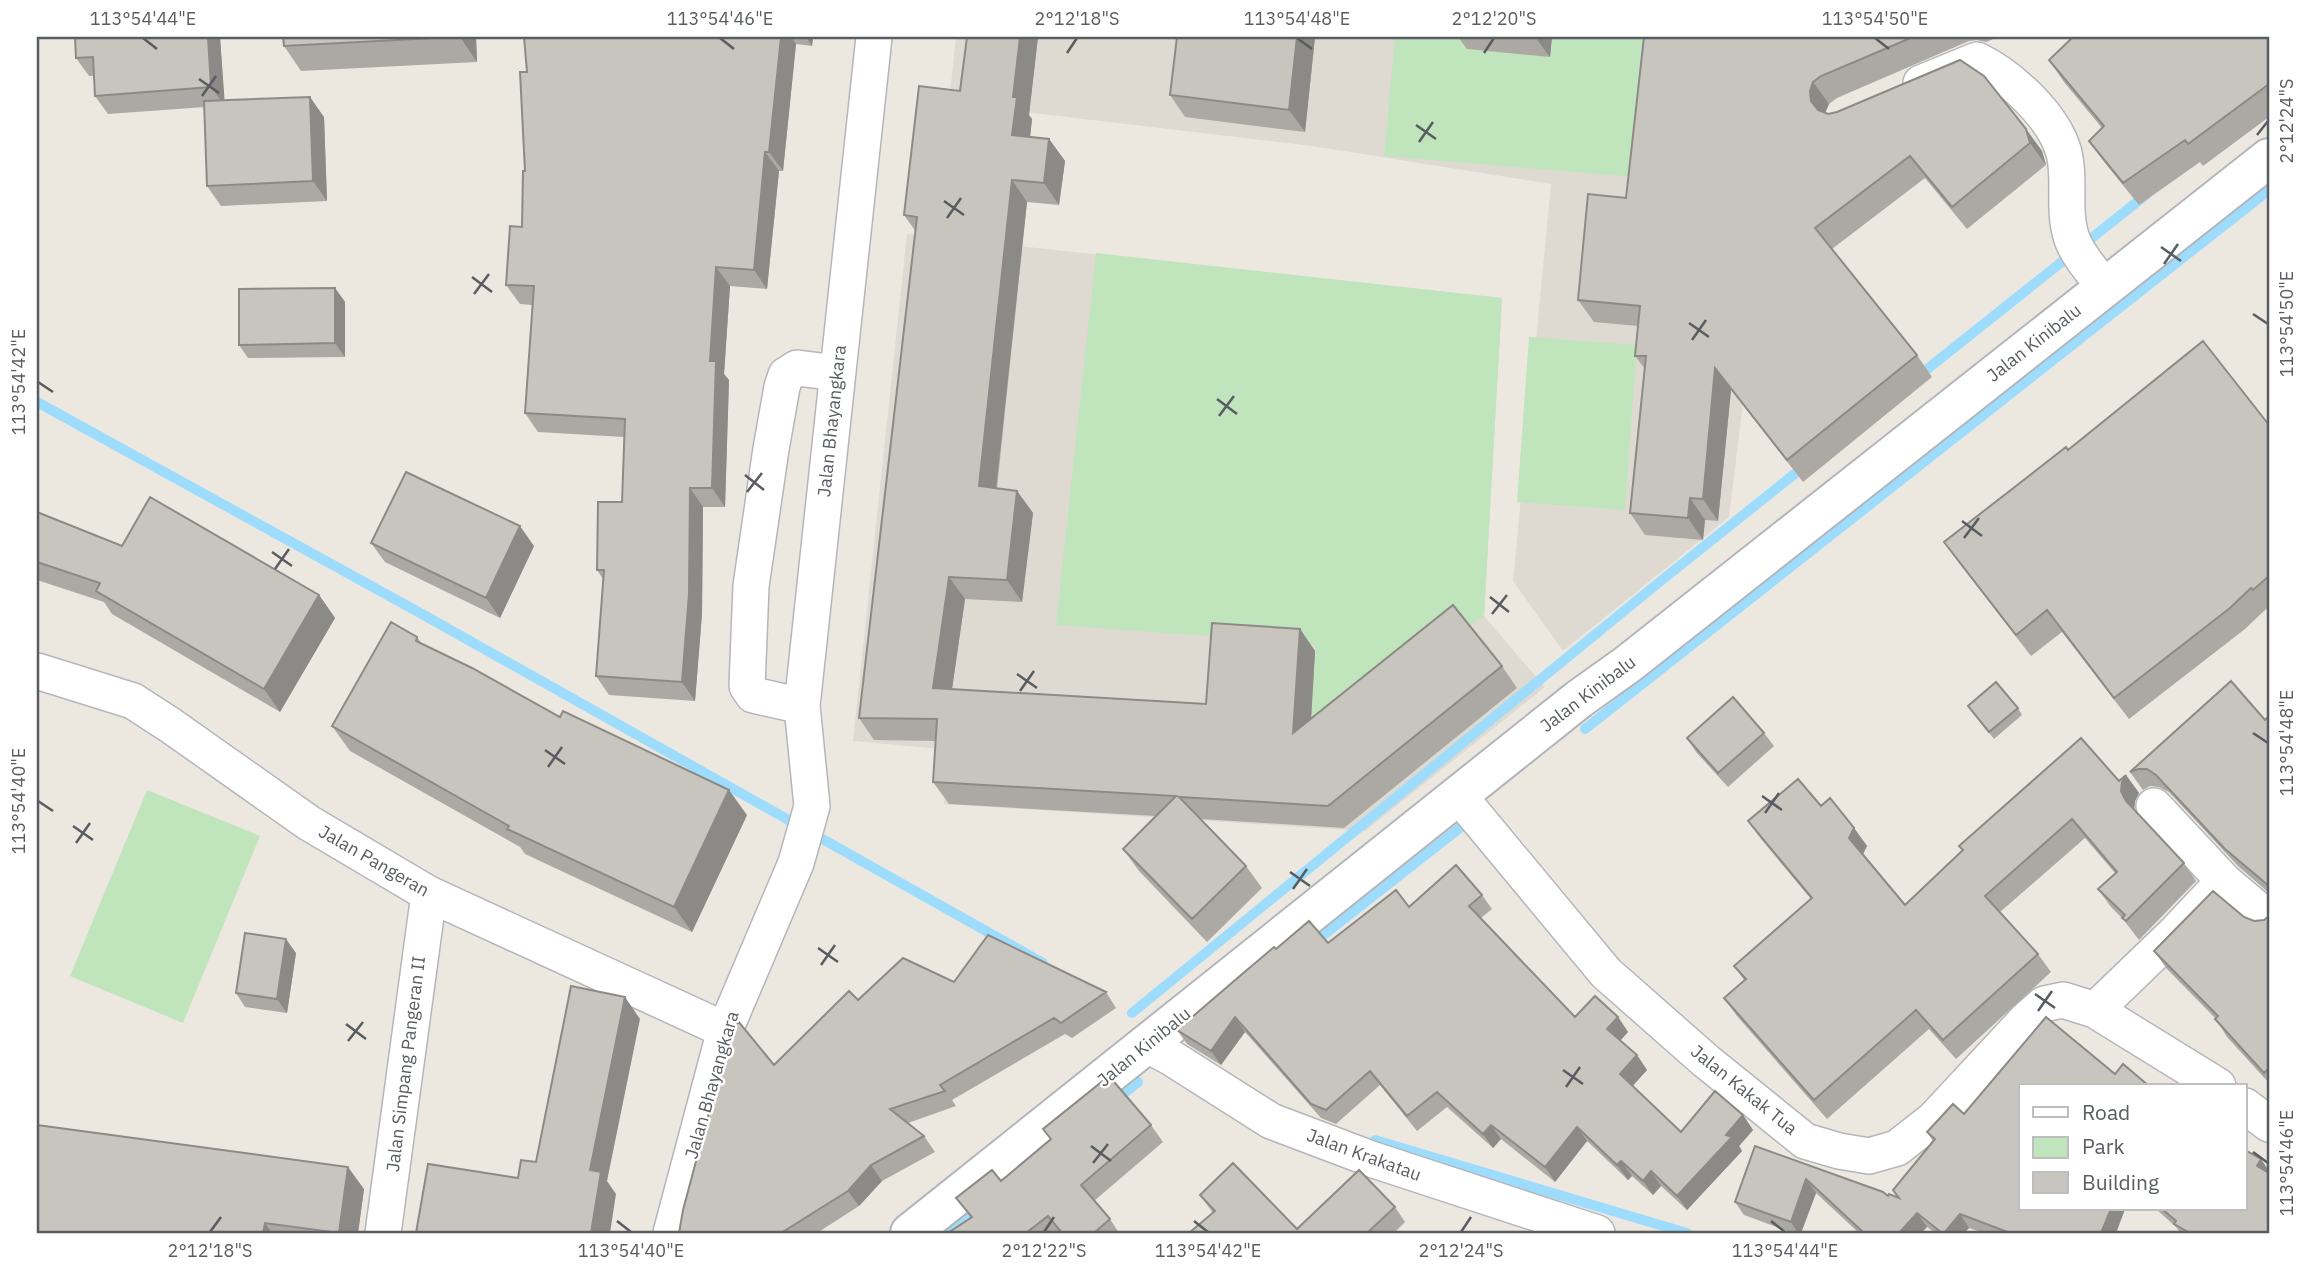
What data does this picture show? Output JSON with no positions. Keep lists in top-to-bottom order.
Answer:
{
  "streets": {
    "street": [
      "Jalan Kinibalu",
      "Jalan Bhayangkara",
      "Jalan Pangeran",
      "Jalan Simpang Pangeran II",
      "Jalan Kakak Tua",
      "Jalan Krakatau"
    ]
  },
  "crossings": [
    ["Jalan Kinibalu", "Jalan Kakak Tua"],
    ["Jalan Kinibalu", "Jalan Krakatau"],
    ["Jalan Bhayangkara", "Jalan Pangeran"],
    ["Jalan Pangeran", "Jalan Simpang Pangeran II"]
  ],
  "legend": ["Road", "Park", "Building"],
  "coordinates": [
    "113°54'44\"E",
    "113°54'46\"E",
    "2°12'18\"S",
    "113°54'48\"E",
    "2°12'20\"S",
    "113°54'50\"E",
    "2°12'24\"S",
    "113°54'42\"E",
    "113°54'40\"E",
    "2°12'22\"S"
  ]
}
